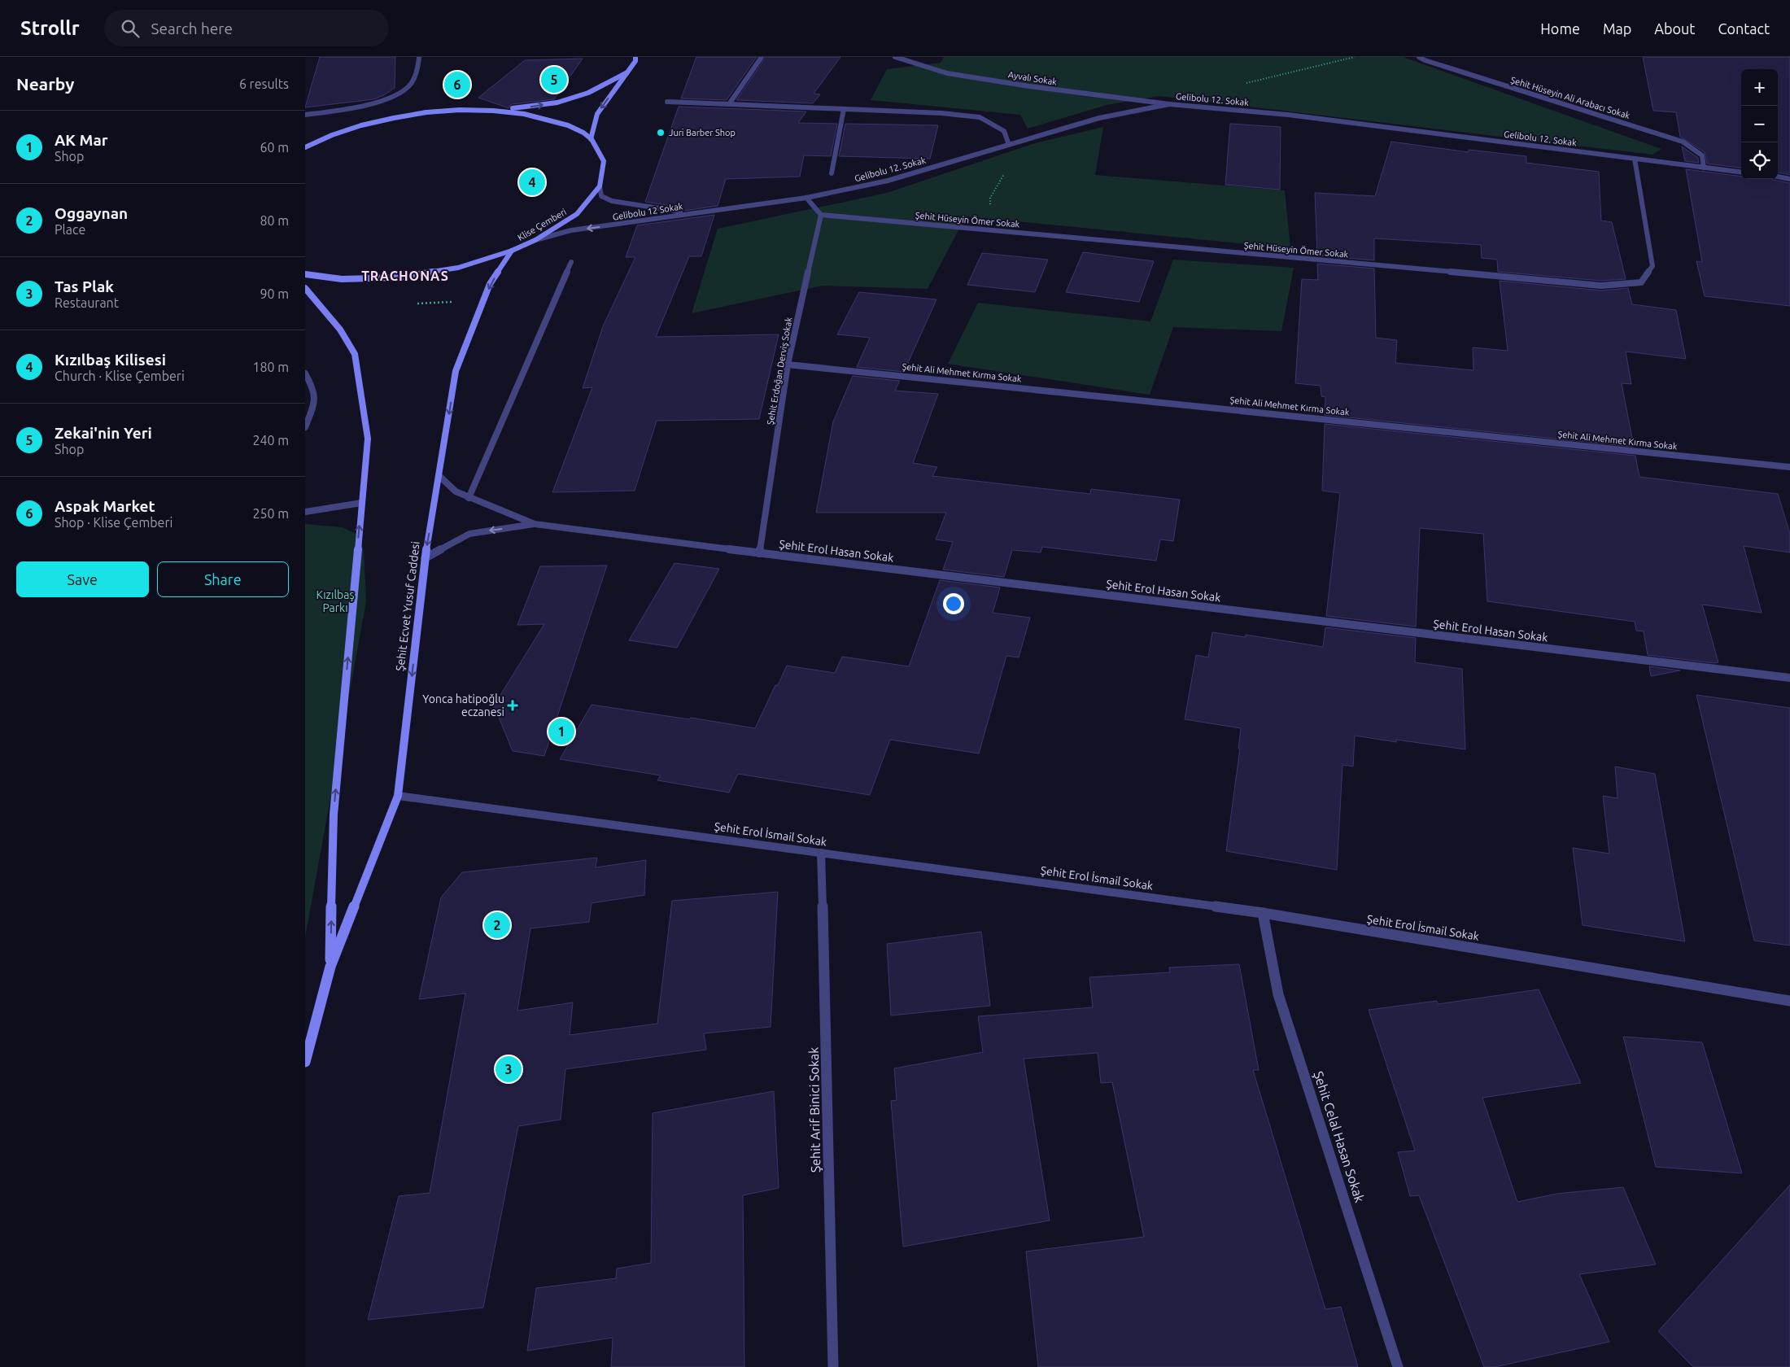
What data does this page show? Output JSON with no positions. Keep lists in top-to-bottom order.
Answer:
{
  "streets": {
    "main road": ["Klise Çemberi", "Şehit Ecvet Yusuf Caddesi"],
    "street": [
      "Ayvalı Sokak",
      "Şehit Hüseyin Ali Arabacı Sokak",
      "Gelibolu 12. Sokak",
      "Gelibolu 12 Sokak",
      "Şehit Hüseyin Ömer Sokak",
      "Şehit Erdoğan Derviş Sokak",
      "Şehit Ali Mehmet Kırma Sokak",
      "Şehit Erol Hasan Sokak",
      "Şehit Erol İsmail Sokak",
      "Şehit Arif Binici Sokak",
      "Şehit Celal Hasan Sokak"
    ]
  },
  "crossings": [
    ["Ayvalı Sokak", "Gelibolu 12. Sokak"],
    ["Şehit Hüseyin Ali Arabacı Sokak", "Gelibolu 12. Sokak"],
    ["Gelibolu 12. Sokak", "Gelibolu 12 Sokak"],
    ["Gelibolu 12. Sokak", "Şehit Hüseyin Ömer Sokak"],
    ["Gelibolu 12 Sokak", "Klise Çemberi"],
    ["Şehit Hüseyin Ömer Sokak", "Şehit Erdoğan Derviş Sokak"],
    ["Klise Çemberi", "Şehit Ecvet Yusuf Caddesi"],
    ["Şehit Erdoğan Derviş Sokak", "Şehit Ali Mehmet Kırma Sokak"],
    ["Şehit Erdoğan Derviş Sokak", "Şehit Erol Hasan Sokak"],
    ["Şehit Erol Hasan Sokak", "Şehit Ecvet Yusuf Caddesi"],
    ["Şehit Ecvet Yusuf Caddesi", "Şehit Erol İsmail Sokak"],
    ["Şehit Erol İsmail Sokak", "Şehit Arif Binici Sokak"],
    ["Şehit Erol İsmail Sokak", "Şehit Celal Hasan Sokak"]
  ],
  "one_way": ["Gelibolu 12 Sokak"],
  "districts": ["TRACHONAS"],
  "parks": ["Kızılbaş Parkı"],
  "places": {
    "other": ["Juri Barber Shop"],
    "health": ["Yonca hatipoğlu eczanesi"]
  },
  "page": {
    "header": "Strollr",
    "search": "Search here",
    "nav": [
      "Home",
      "Map",
      "About",
      "Contact"
    ],
    "heading": ["Nearby", "6 results"],
    "pins": [
      "5",
      "6",
      "4",
      "1",
      "2",
      "3"
    ],
    "map_buttons": ["+", "−"],
    "list": [
      {
        "mark": "1",
        "name": "AK Mar",
        "note": "Shop",
        "value": "60 m"
      },
      {
        "mark": "2",
        "name": "Oggaynan",
        "note": "Place",
        "value": "80 m"
      },
      {
        "mark": "3",
        "name": "Tas Plak",
        "note": "Restaurant",
        "value": "90 m"
      },
      {
        "mark": "4",
        "name": "Kızılbaş Kilisesi",
        "note": "Church · Klise Çemberi",
        "value": "180 m"
      },
      {
        "mark": "5",
        "name": "Zekai'nin Yeri",
        "note": "Shop",
        "value": "240 m"
      },
      {
        "mark": "6",
        "name": "Aspak Market",
        "note": "Shop · Klise Çemberi",
        "value": "250 m"
      }
    ],
    "buttons": ["Save", "Share"]
  }
}
